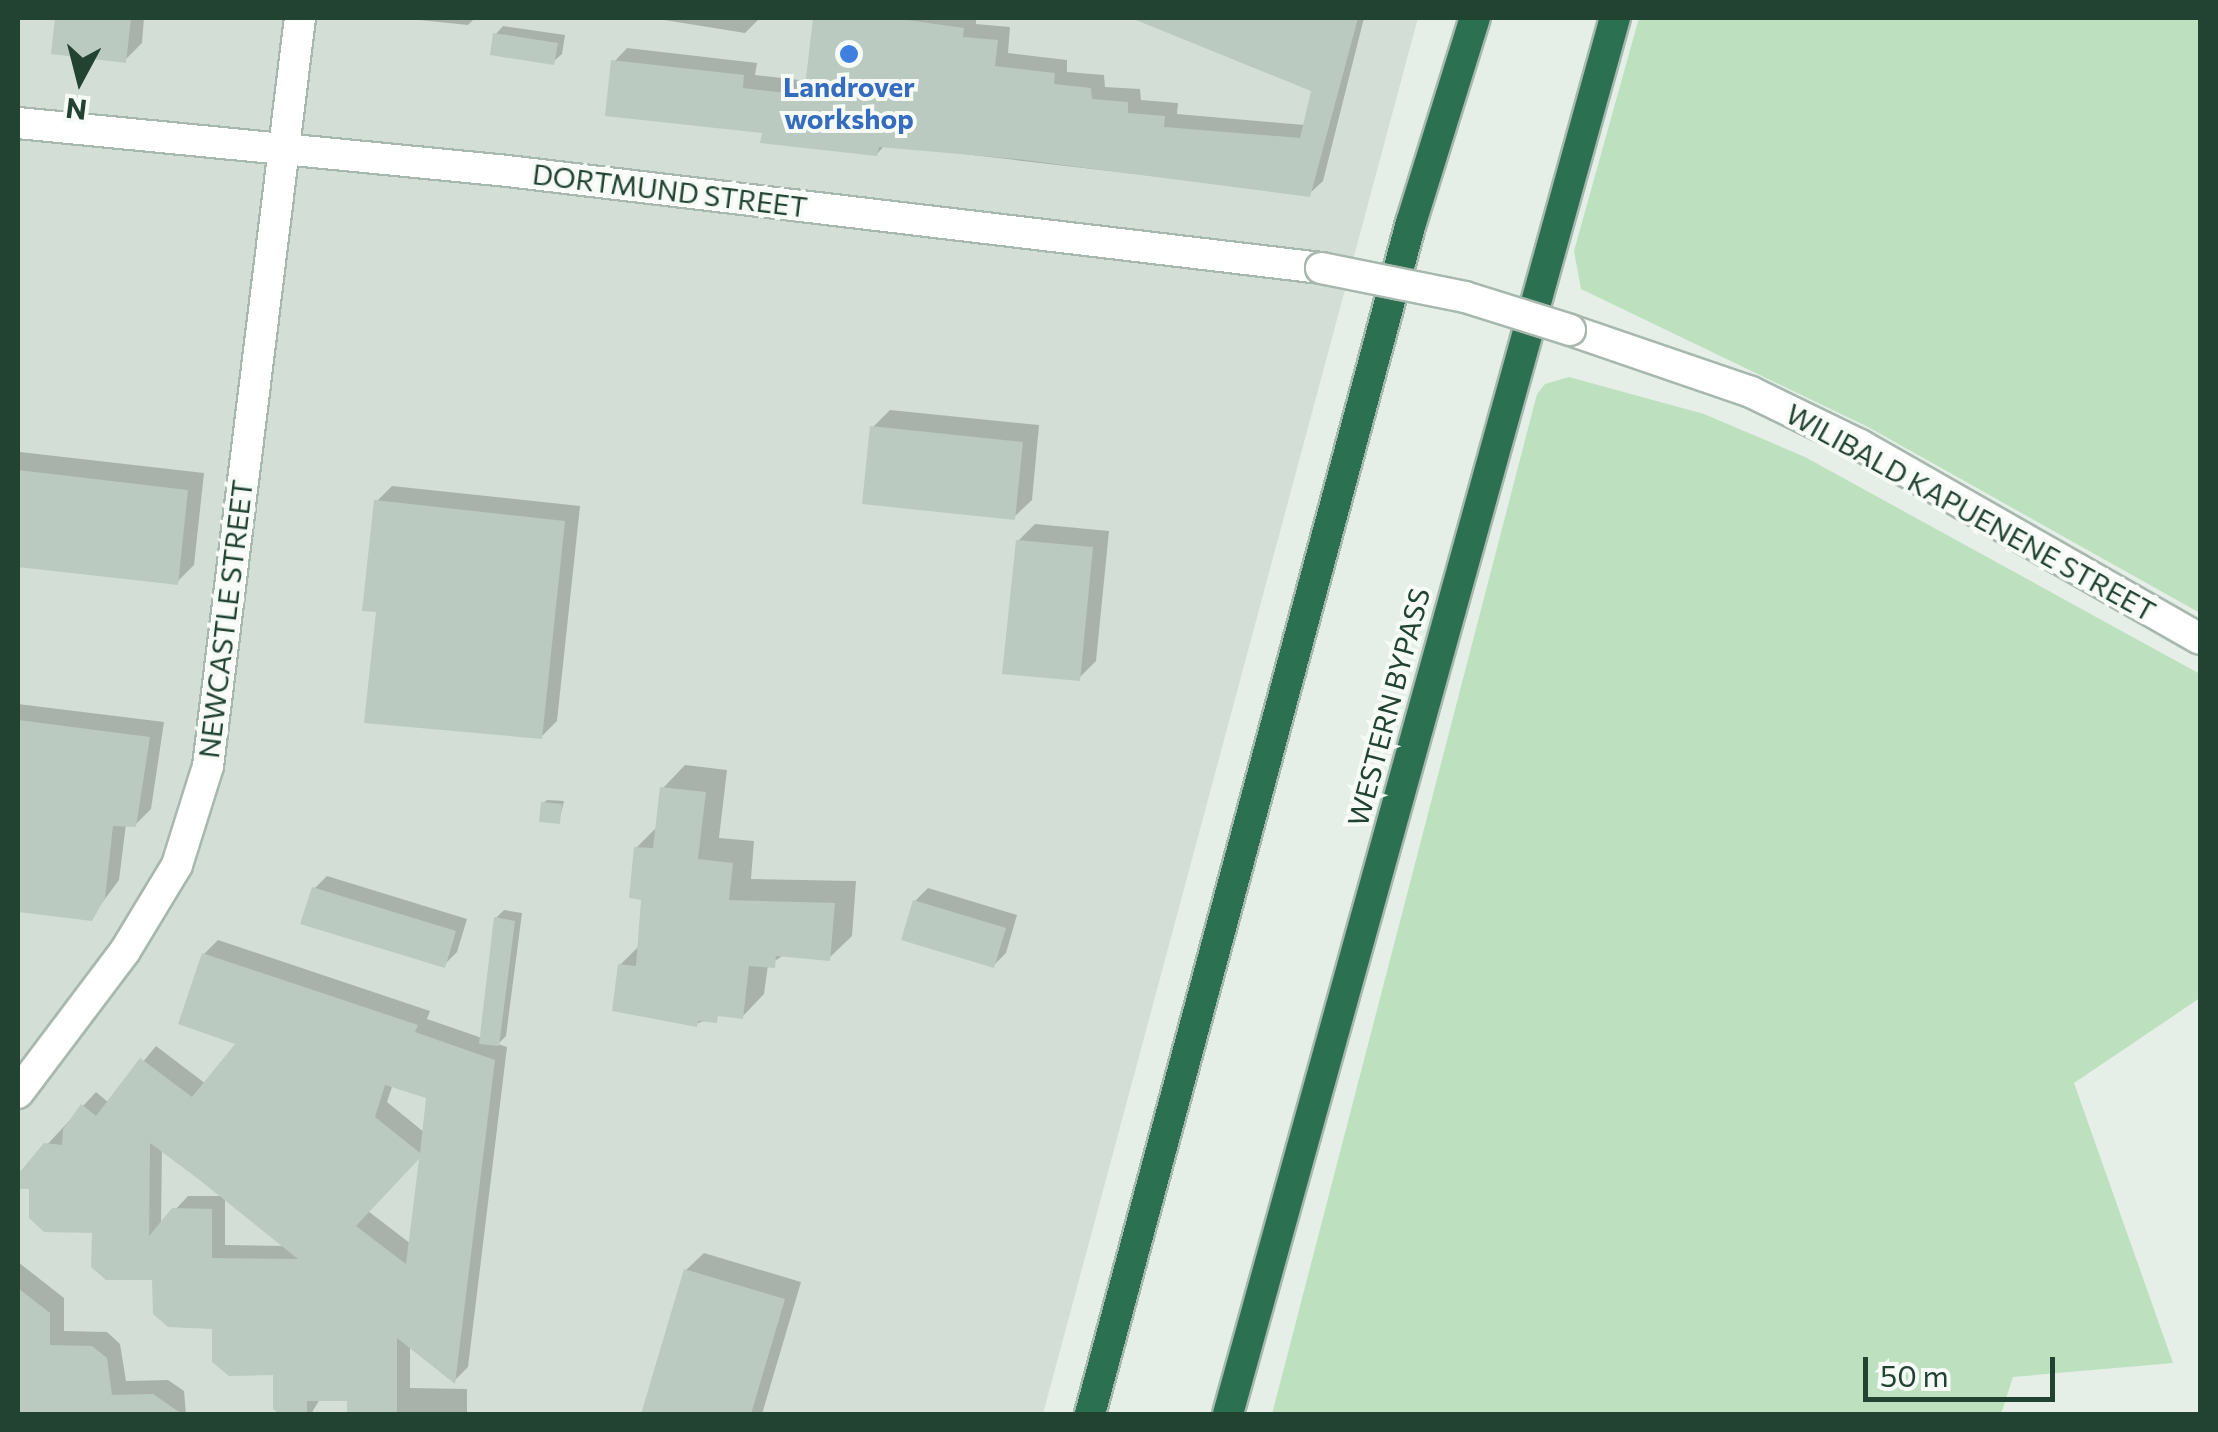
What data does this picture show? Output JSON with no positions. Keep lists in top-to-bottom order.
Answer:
{
  "streets": {
    "highway": ["WESTERN BYPASS"],
    "street": ["DORTMUND STREET", "WILIBALD KAPUENENE STREET", "NEWCASTLE STREET"]
  },
  "crossings": [
    ["DORTMUND STREET", "WILIBALD KAPUENENE STREET"],
    ["DORTMUND STREET", "NEWCASTLE STREET"]
  ],
  "places": ["Landrover workshop"],
  "scale_bar": "50 m",
  "north": "bottom"
}
